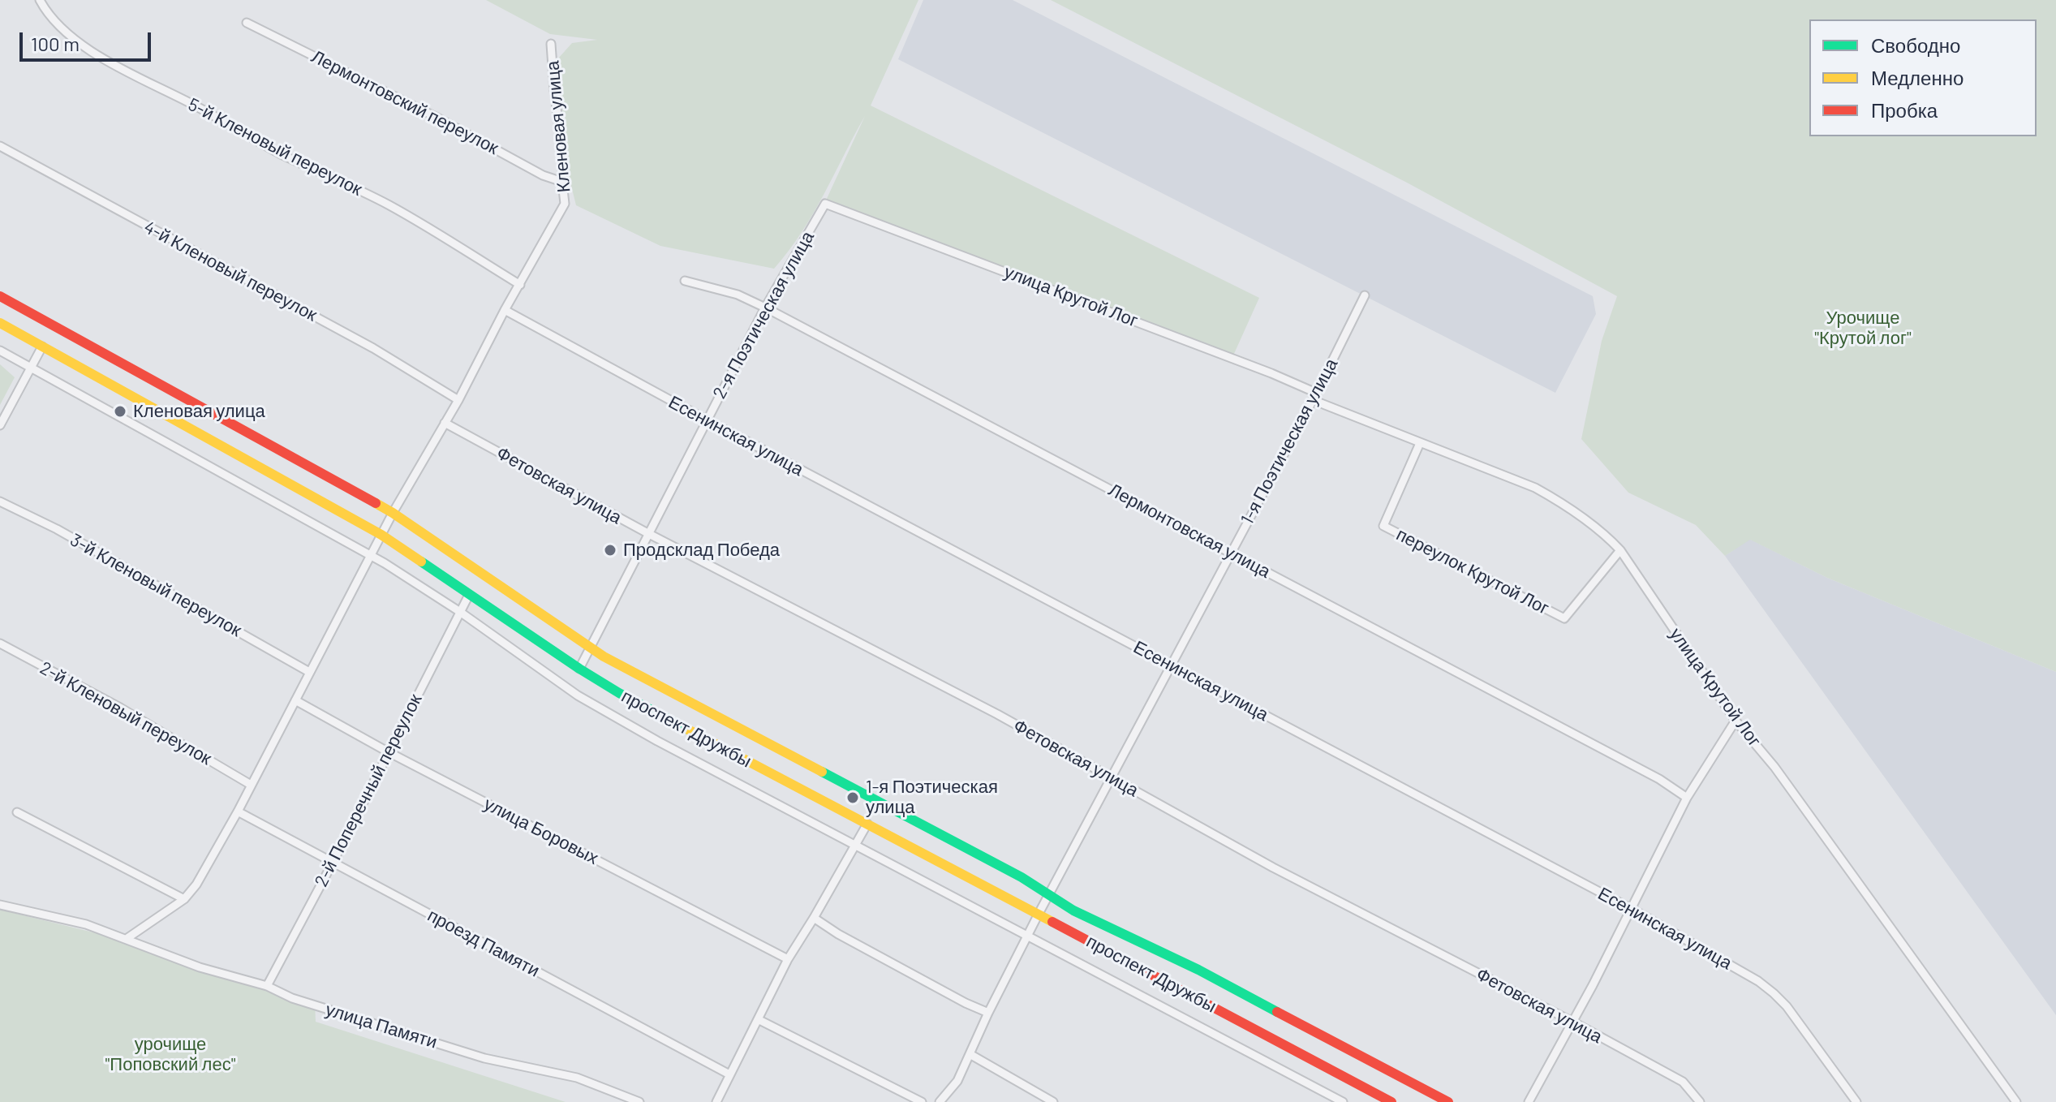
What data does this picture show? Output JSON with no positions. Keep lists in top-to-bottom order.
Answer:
{
  "streets": {
    "street": [
      "Лермонтовский переулок",
      "Кленовая улица",
      "5-й Кленовый переулок",
      "4-й Кленовый переулок",
      "улица Крутой Лог",
      "2-я Поэтическая улица",
      "Есенинская улица",
      "1-я Поэтическая улица",
      "Фетовская улица",
      "Лермонтовская улица",
      "переулок Крутой Лог",
      "3-й Кленовый переулок",
      "2-й Кленовый переулок",
      "проспект Дружбы",
      "2-й Поперечный переулок",
      "улица Боровых",
      "проезд Памяти",
      "улица Памяти"
    ]
  },
  "crossings": [
    ["Лермонтовский переулок", "Кленовая улица"],
    ["Кленовая улица", "5-й Кленовый переулок"],
    ["Кленовая улица", "4-й Кленовый переулок"],
    ["Кленовая улица", "Есенинская улица"],
    ["Кленовая улица", "Фетовская улица"],
    ["Кленовая улица", "3-й Кленовый переулок"],
    ["Кленовая улица", "2-й Кленовый переулок"],
    ["Кленовая улица", "проспект Дружбы"],
    ["Кленовая улица", "улица Боровых"],
    ["Кленовая улица", "проезд Памяти"],
    ["Кленовая улица", "улица Памяти"],
    ["улица Крутой Лог", "2-я Поэтическая улица"],
    ["улица Крутой Лог", "1-я Поэтическая улица"],
    ["улица Крутой Лог", "переулок Крутой Лог"],
    ["2-я Поэтическая улица", "Есенинская улица"],
    ["2-я Поэтическая улица", "Фетовская улица"],
    ["2-я Поэтическая улица", "Лермонтовская улица"],
    ["2-я Поэтическая улица", "проспект Дружбы"],
    ["Есенинская улица", "1-я Поэтическая улица"],
    ["1-я Поэтическая улица", "Фетовская улица"],
    ["1-я Поэтическая улица", "Лермонтовская улица"],
    ["1-я Поэтическая улица", "проспект Дружбы"],
    ["проспект Дружбы", "2-й Поперечный переулок"],
    ["2-й Поперечный переулок", "улица Боровых"],
    ["2-й Поперечный переулок", "проезд Памяти"],
    ["2-й Поперечный переулок", "улица Памяти"]
  ],
  "parks": ["Урочище \"Крутой лог\"", "урочище \"Поповский лес\""],
  "places": ["Кленовая улица", "Продсклад Победа", "1-я Поэтическая улица"],
  "legend": ["Свободно", "Медленно", "Пробка"],
  "scale_bar": "100 m"
}
